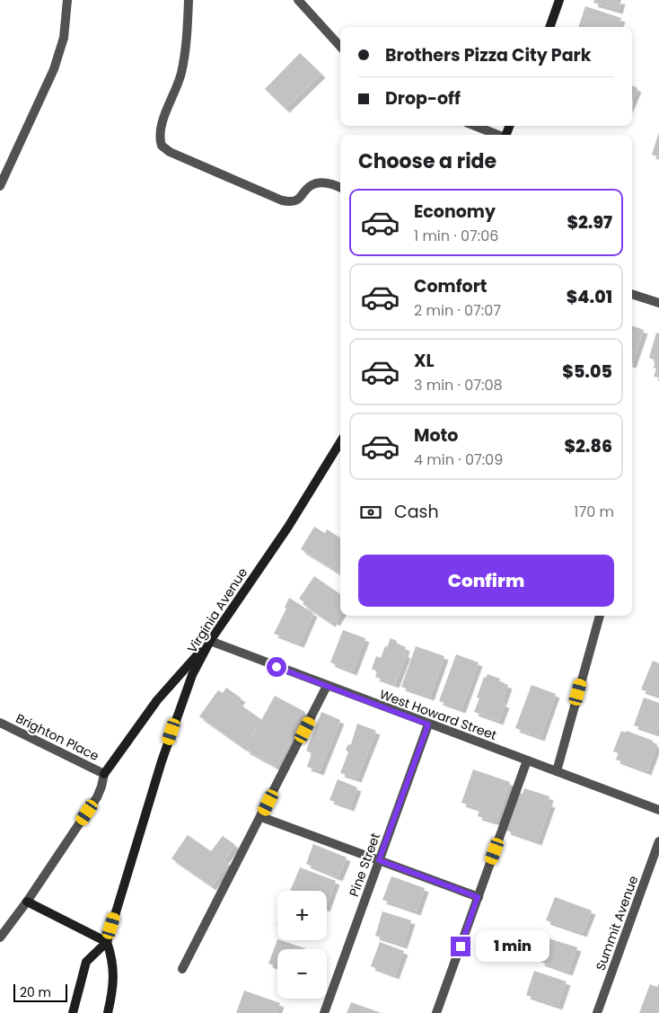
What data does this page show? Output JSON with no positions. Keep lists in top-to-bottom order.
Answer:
{
  "streets": {
    "main road": ["Virginia Avenue"],
    "street": [
      "West Howard Street",
      "Brighton Place",
      "Pine Street",
      "Summit Avenue"
    ]
  },
  "crossings": [
    ["Virginia Avenue", "West Howard Street"],
    ["West Howard Street", "Pine Street"]
  ],
  "scale_bar": "20 m",
  "page": {
    "banner": ["Brothers Pizza City Park", "Drop-off"],
    "heading": "Choose a ride",
    "list": [
      {
        "name": "Economy",
        "note": "1 min · 07:06",
        "value": "$2.97"
      },
      {
        "name": "Comfort",
        "note": "2 min · 07:07",
        "value": "$4.01"
      },
      {
        "name": "XL",
        "note": "3 min · 07:08",
        "value": "$5.05"
      },
      {
        "name": "Moto",
        "note": "4 min · 07:09",
        "value": "$2.86"
      }
    ],
    "pay": ["Cash", "170 m"],
    "buttons": "Confirm",
    "map_buttons": ["+", "−"],
    "bubble": "1 min",
    "scale": "20 m"
  }
}
